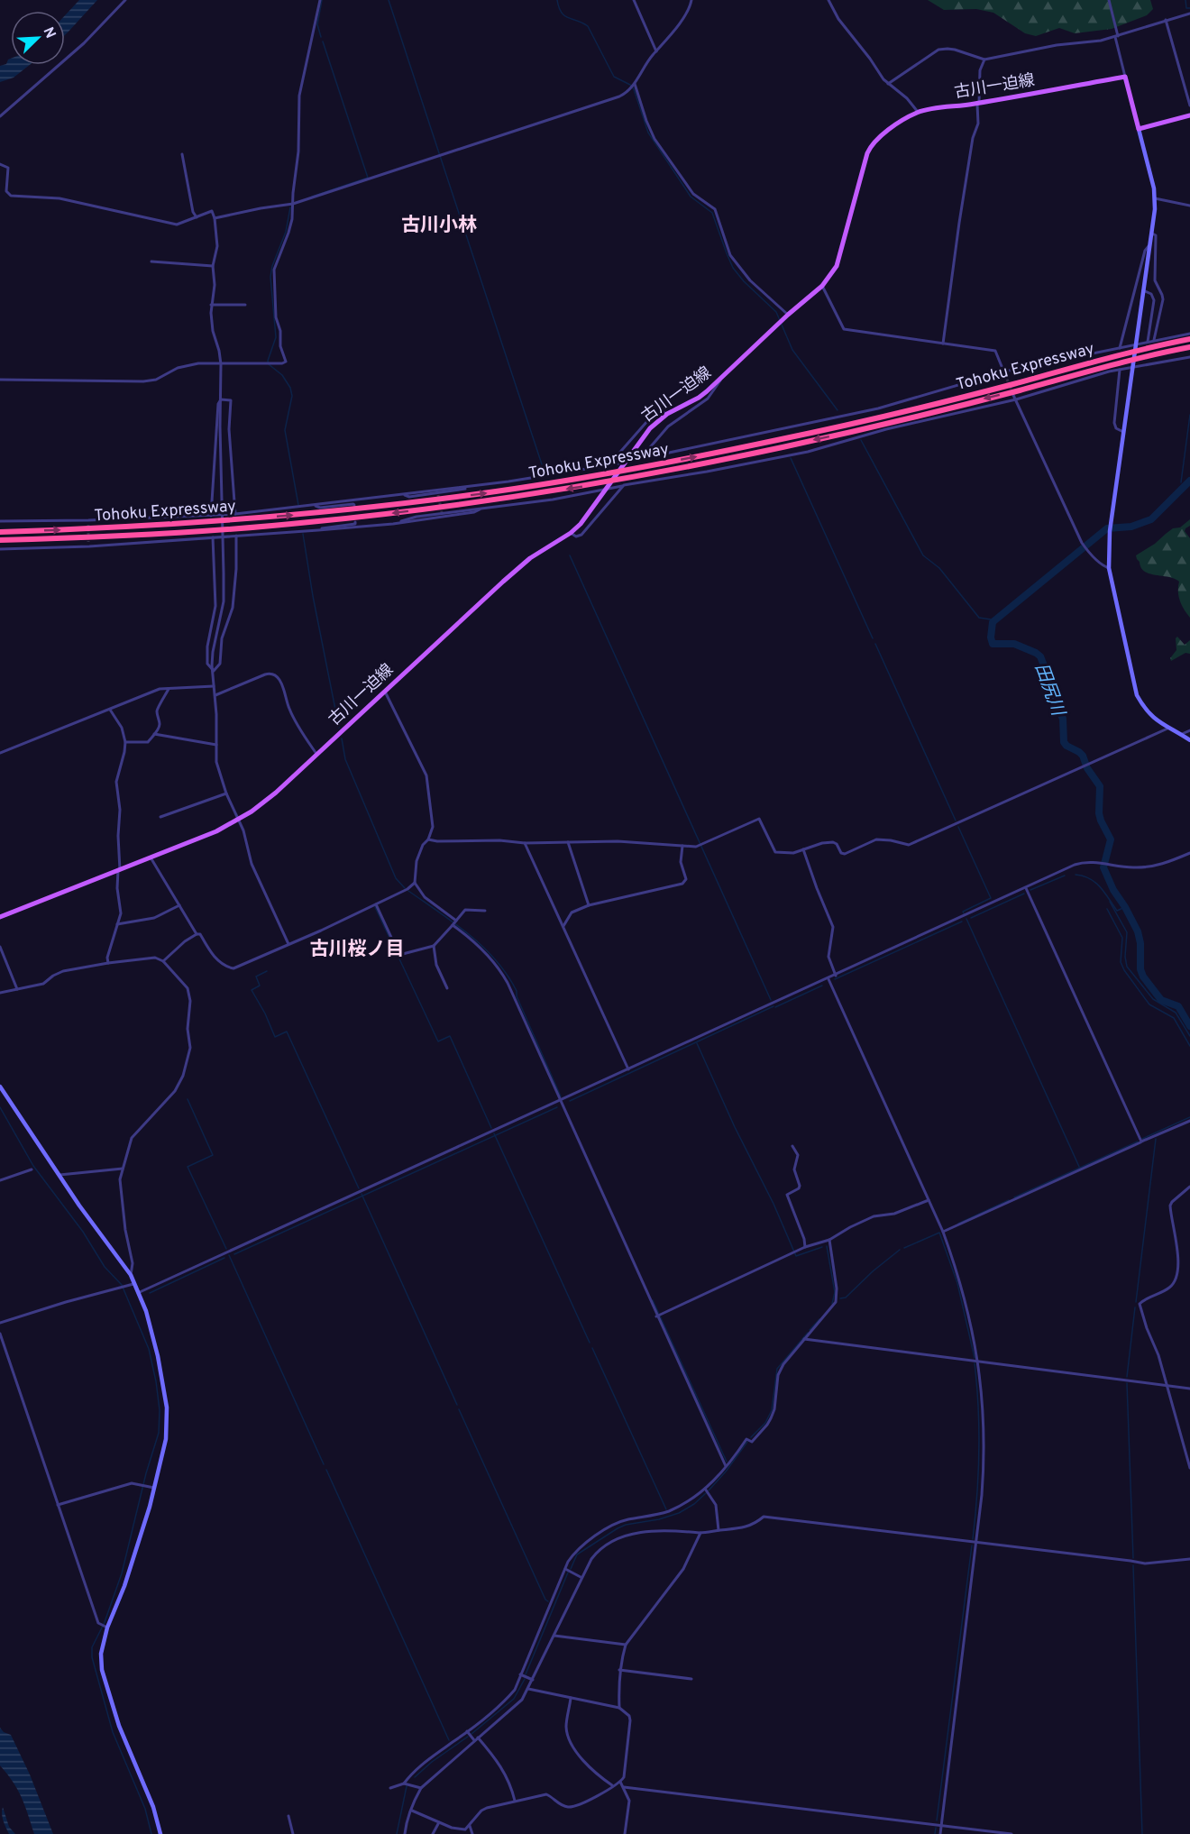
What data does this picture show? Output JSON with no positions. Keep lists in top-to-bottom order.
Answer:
{
  "streets": {
    "highway": ["Tohoku Expressway"],
    "main road": ["古川一迫線"]
  },
  "districts": ["古川小林", "古川桜ノ目"],
  "water": ["田尻川"],
  "north": "top right"
}
